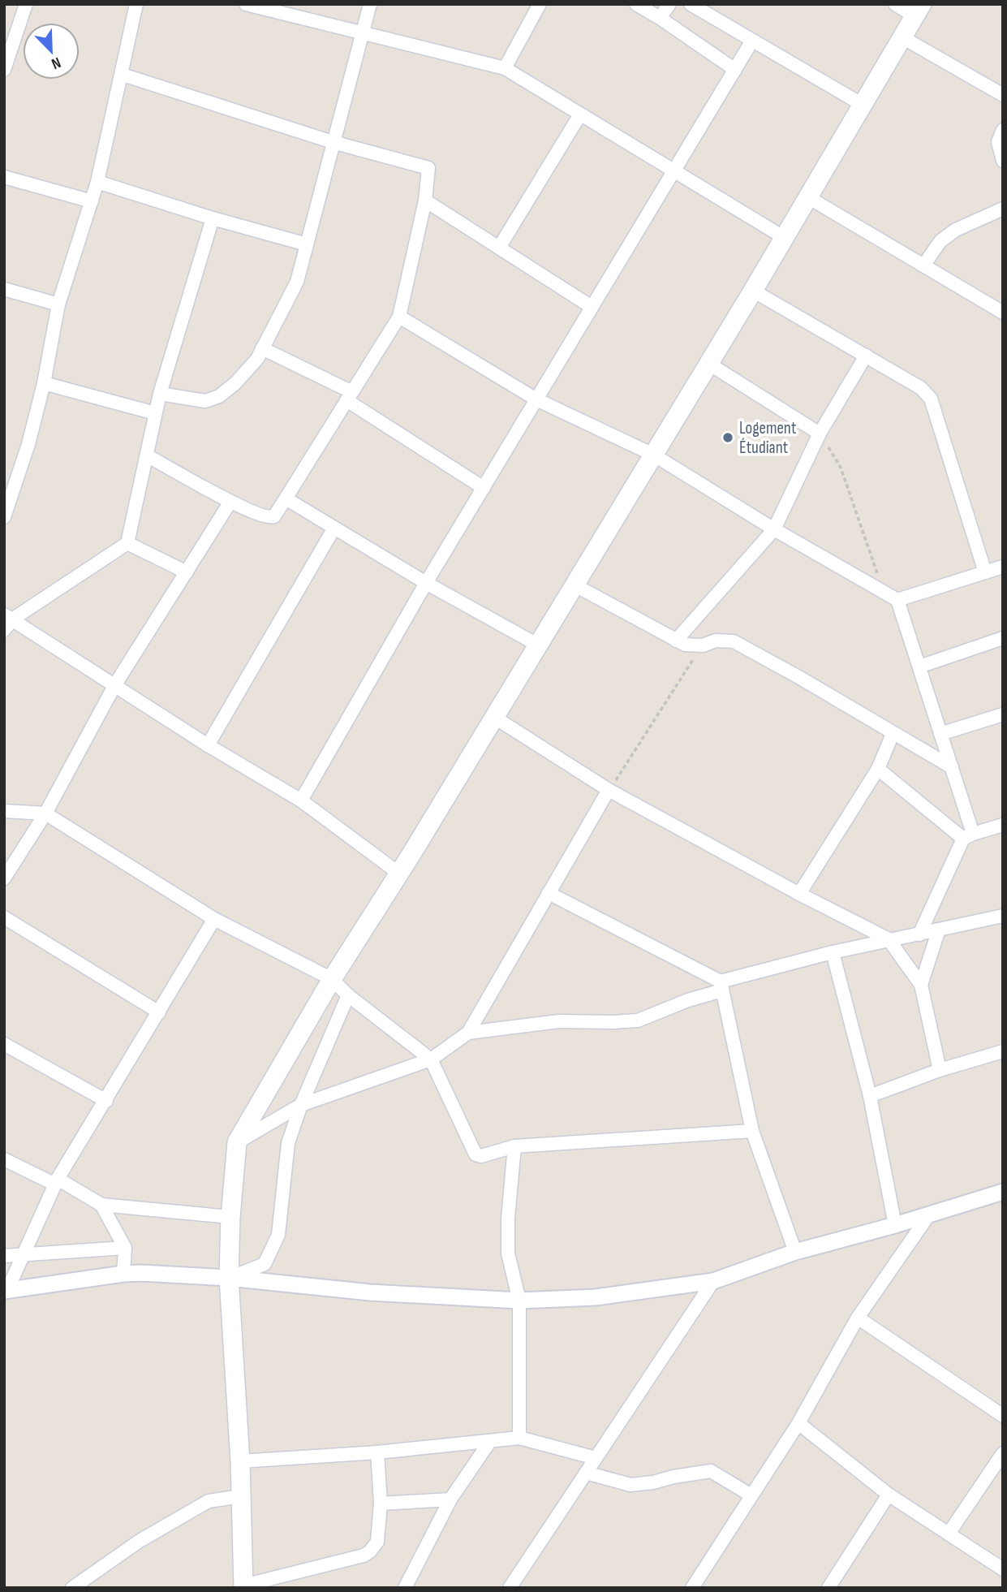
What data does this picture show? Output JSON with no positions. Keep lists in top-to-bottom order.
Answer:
{
  "places": ["Logement Étudiant"],
  "north": "bottom right"
}
